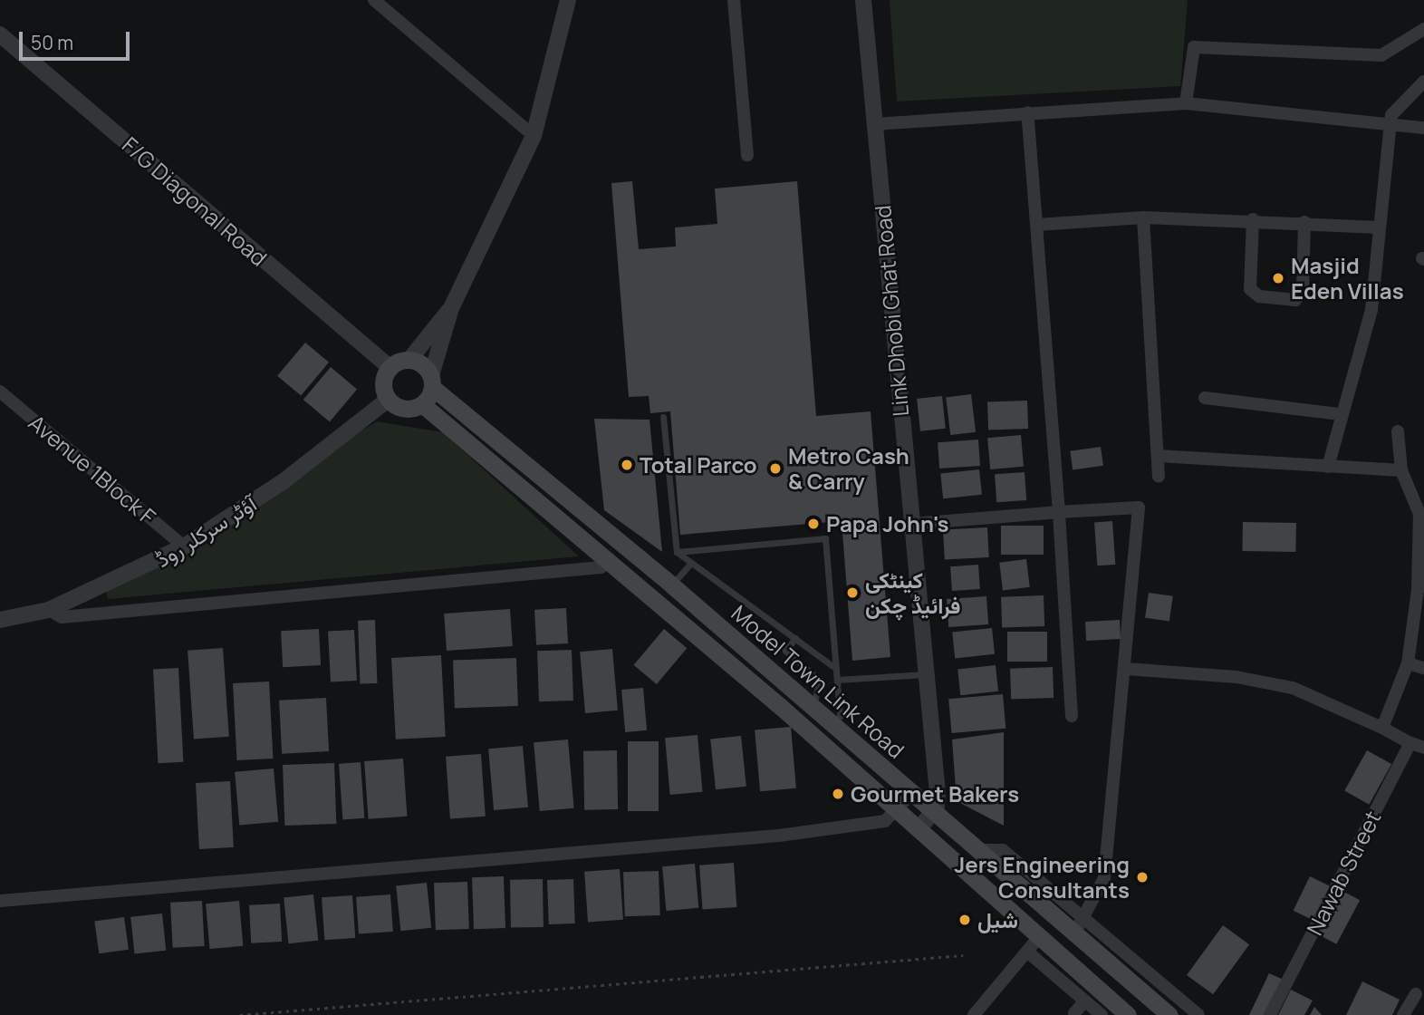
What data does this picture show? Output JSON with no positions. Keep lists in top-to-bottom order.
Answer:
{
  "streets": {
    "main road": ["Model Town Link Road"],
    "street": [
      "F/G Diagonal Road",
      "Link Dhobi Ghat Road",
      "Avenue 1Block F",
      "آؤٹر سرکلر روڈ",
      "Nawab Street"
    ]
  },
  "crossings": [
    ["F/G Diagonal Road", "آؤٹر سرکلر روڈ"],
    ["F/G Diagonal Road", "Model Town Link Road"],
    ["Link Dhobi Ghat Road", "Model Town Link Road"],
    ["Avenue 1Block F", "آؤٹر سرکلر روڈ"],
    ["آؤٹر سرکلر روڈ", "Model Town Link Road"]
  ],
  "places": [
    "Masjid Eden Villas",
    "Total Parco",
    "Metro Cash & Carry",
    "Papa John's",
    "کینٹکی فرائیڈ چکن",
    "Gourmet Bakers",
    "Jers Engineering Consultants",
    "شیل"
  ],
  "scale_bar": "50 m"
}
